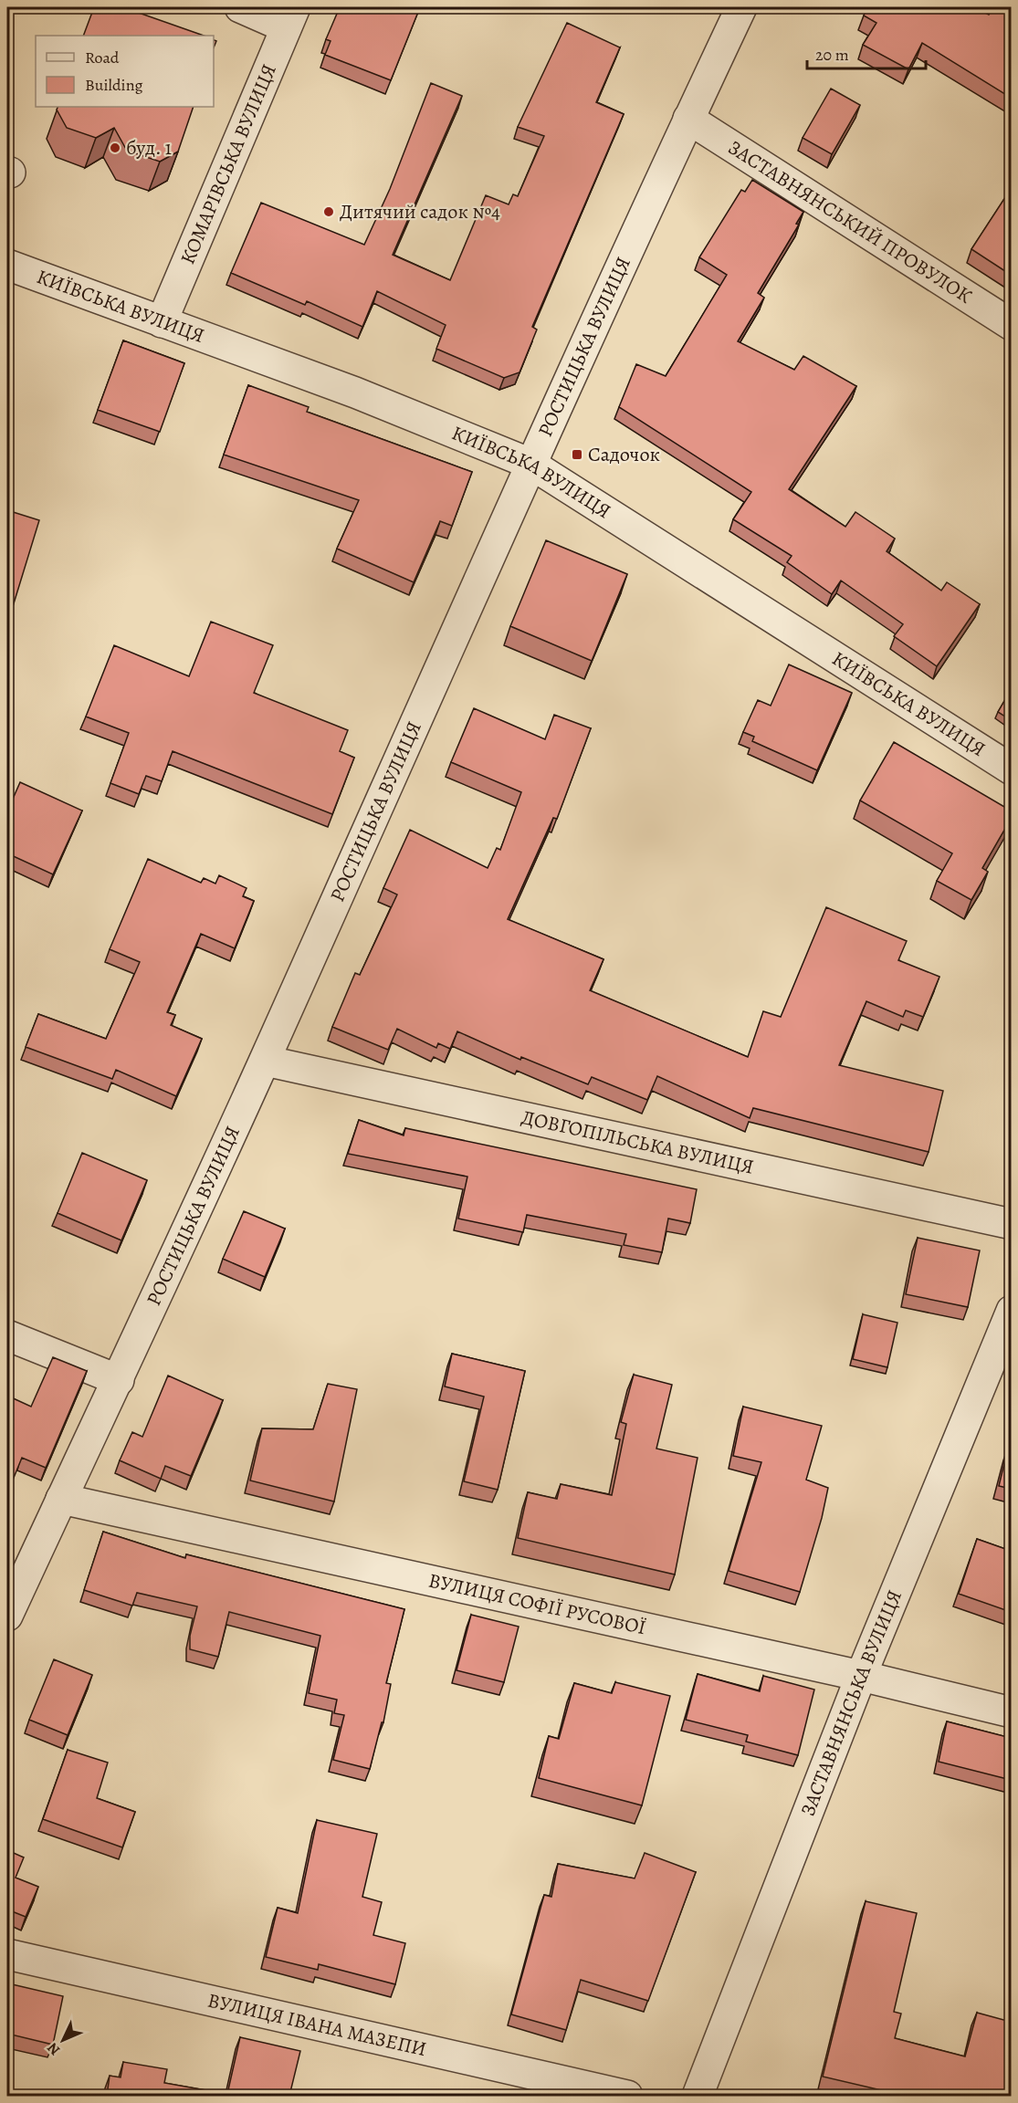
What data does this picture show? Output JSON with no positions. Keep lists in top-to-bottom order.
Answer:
{
  "streets": {
    "street": [
      "КОМАРІВСЬКА ВУЛИЦЯ",
      "ЗАСТАВНЯНСЬКИЙ ПРОВУЛОК",
      "КИЇВСЬКА ВУЛИЦЯ",
      "РОСТИЦЬКА ВУЛИЦЯ",
      "ДОВГОПІЛЬСЬКА ВУЛИЦЯ",
      "ВУЛИЦЯ СОФІЇ РУСОВОЇ",
      "ЗАСТАВНЯНСЬКА ВУЛИЦЯ",
      "ВУЛИЦЯ ІВАНА МАЗЕПИ"
    ]
  },
  "crossings": [
    ["КОМАРІВСЬКА ВУЛИЦЯ", "КИЇВСЬКА ВУЛИЦЯ"],
    ["ЗАСТАВНЯНСЬКИЙ ПРОВУЛОК", "РОСТИЦЬКА ВУЛИЦЯ"],
    ["КИЇВСЬКА ВУЛИЦЯ", "РОСТИЦЬКА ВУЛИЦЯ"],
    ["РОСТИЦЬКА ВУЛИЦЯ", "ДОВГОПІЛЬСЬКА ВУЛИЦЯ"],
    ["РОСТИЦЬКА ВУЛИЦЯ", "ВУЛИЦЯ СОФІЇ РУСОВОЇ"],
    ["ВУЛИЦЯ СОФІЇ РУСОВОЇ", "ЗАСТАВНЯНСЬКА ВУЛИЦЯ"]
  ],
  "places": {
    "other": ["буд. 1", "Дитячий садок №4"],
    "transit": ["Садочок"]
  },
  "legend": ["Road", "Building"],
  "scale_bar": "20 m",
  "north": "bottom left"
}
